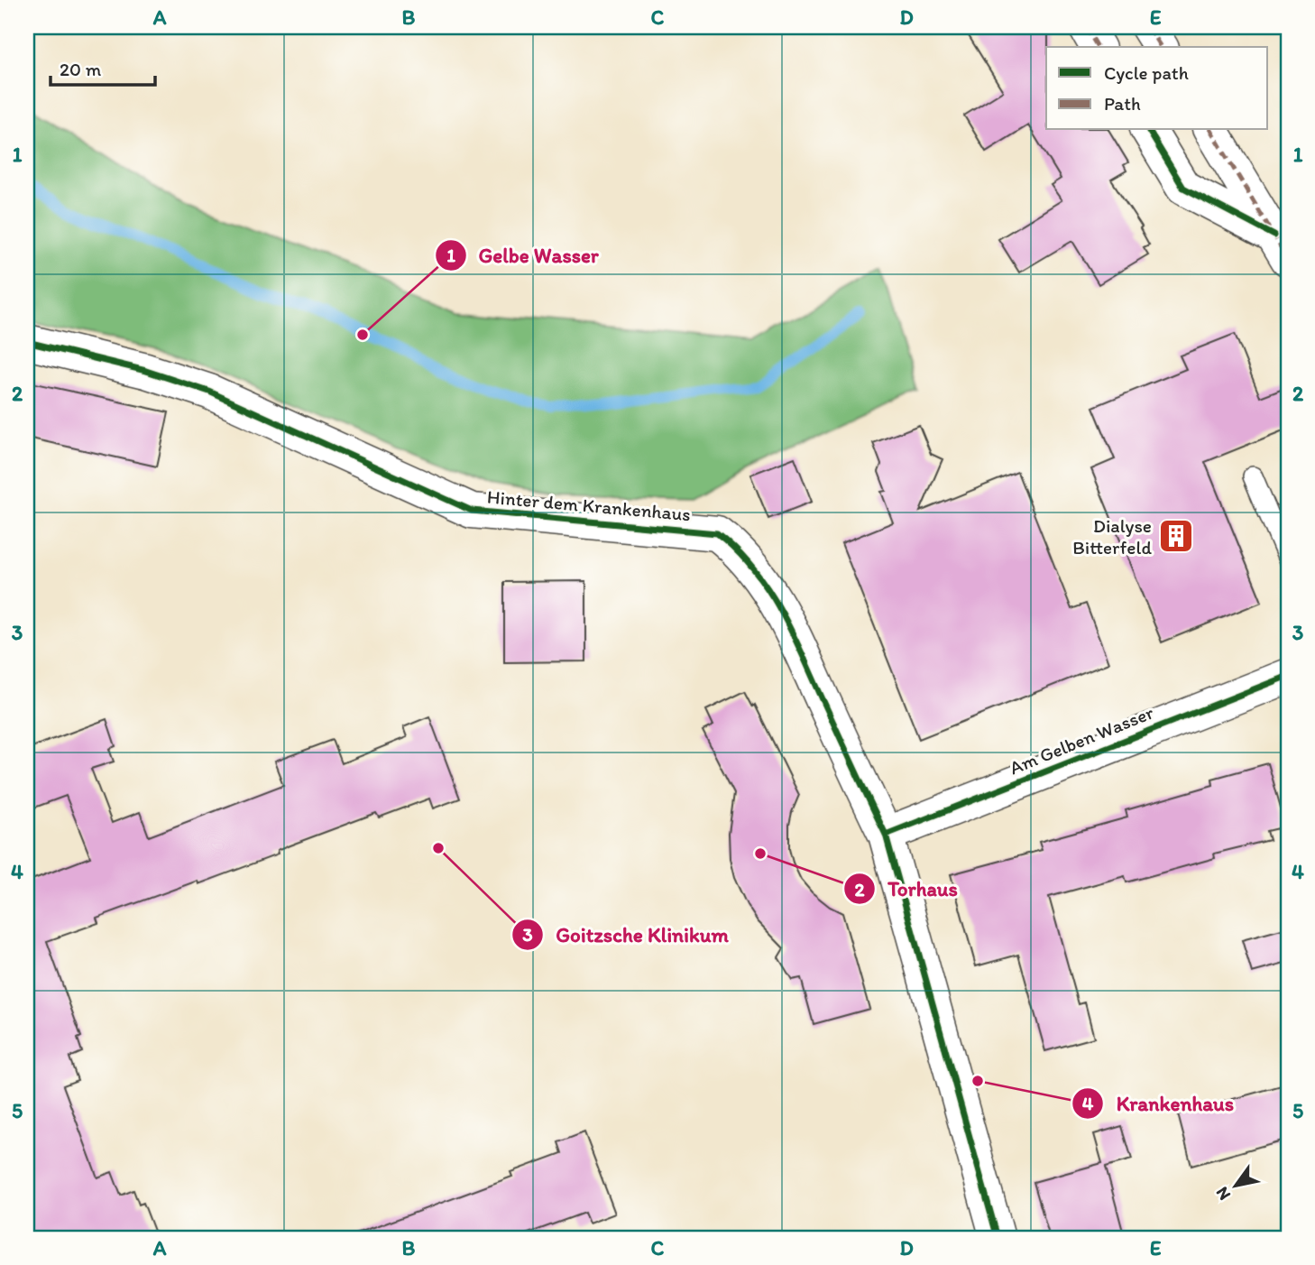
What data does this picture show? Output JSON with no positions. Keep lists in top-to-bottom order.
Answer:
{
  "streets": {
    "street": ["Hinter dem Krankenhaus", "Am Gelben Wasser"]
  },
  "crossings": [
    ["Hinter dem Krankenhaus", "Am Gelben Wasser"]
  ],
  "places": {
    "other": [
      "Gelbe Wasser",
      "Goitzsche Klinikum",
      "Torhaus",
      "Krankenhaus"
    ],
    "building": ["Dialyse Bitterfeld"]
  },
  "legend": ["Cycle path", "Path"],
  "scale_bar": "20 m",
  "north": "bottom left",
  "grid": {
    "columns": [
      "A",
      "B",
      "C",
      "D",
      "E"
    ],
    "rows": [
      "1",
      "2",
      "3",
      "4",
      "5"
    ]
  }
}
